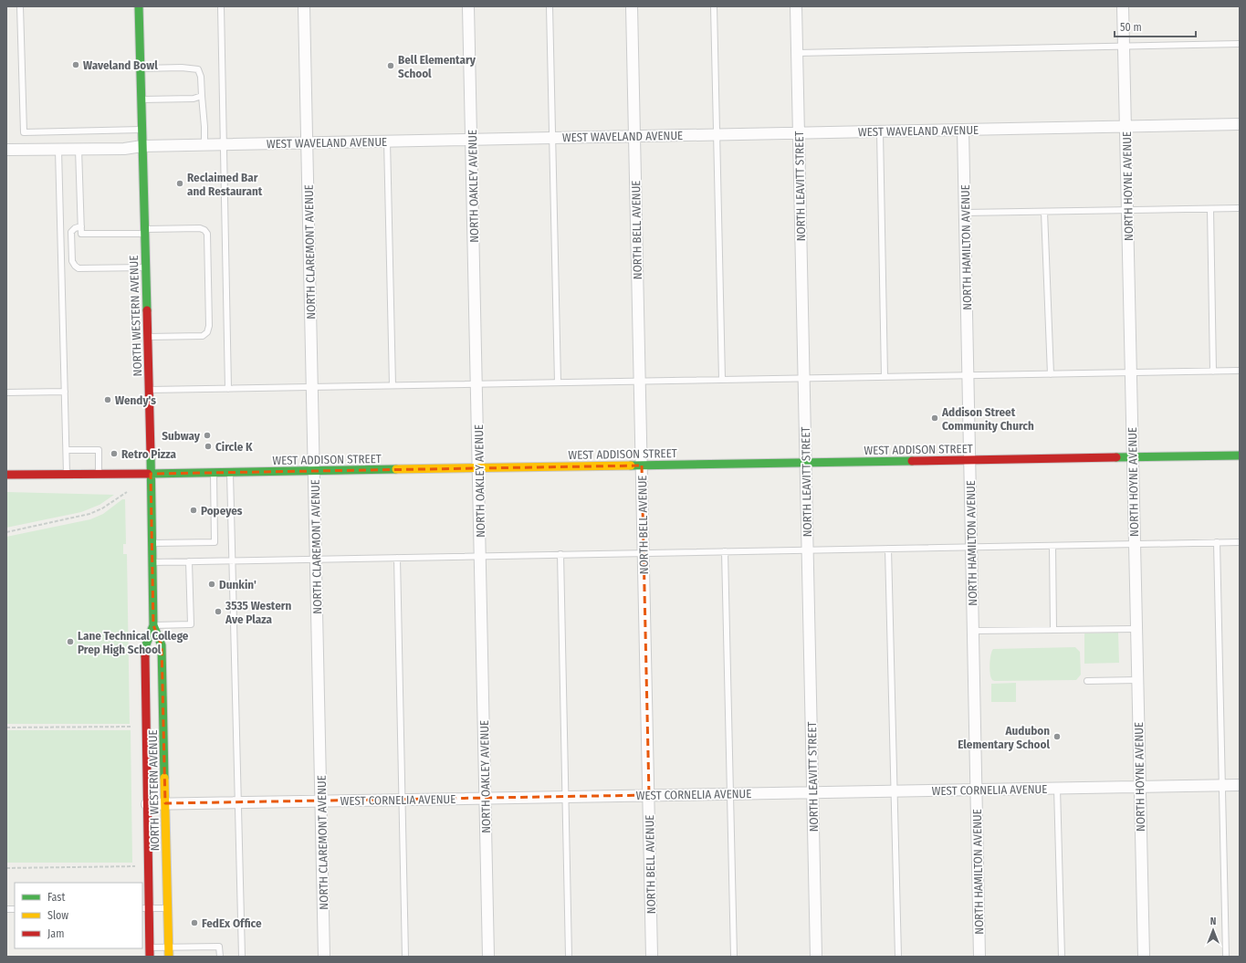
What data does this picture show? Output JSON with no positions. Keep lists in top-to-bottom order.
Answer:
{
  "streets": {
    "main road": ["NORTH WESTERN AVENUE", "WEST ADDISON STREET"],
    "street": [
      "WEST WAVELAND AVENUE",
      "NORTH OAKLEY AVENUE",
      "NORTH LEAVITT STREET",
      "NORTH HOYNE AVENUE",
      "NORTH BELL AVENUE",
      "NORTH HAMILTON AVENUE",
      "NORTH CLAREMONT AVENUE",
      "WEST CORNELIA AVENUE"
    ]
  },
  "crossings": [
    ["WEST WAVELAND AVENUE", "NORTH OAKLEY AVENUE"],
    ["WEST WAVELAND AVENUE", "NORTH LEAVITT STREET"],
    ["WEST WAVELAND AVENUE", "NORTH HOYNE AVENUE"],
    ["WEST WAVELAND AVENUE", "NORTH BELL AVENUE"],
    ["WEST WAVELAND AVENUE", "NORTH HAMILTON AVENUE"],
    ["WEST WAVELAND AVENUE", "NORTH CLAREMONT AVENUE"],
    ["WEST WAVELAND AVENUE", "NORTH WESTERN AVENUE"],
    ["NORTH OAKLEY AVENUE", "WEST ADDISON STREET"],
    ["NORTH OAKLEY AVENUE", "WEST CORNELIA AVENUE"],
    ["NORTH LEAVITT STREET", "WEST ADDISON STREET"],
    ["NORTH LEAVITT STREET", "WEST CORNELIA AVENUE"],
    ["NORTH HOYNE AVENUE", "WEST ADDISON STREET"],
    ["NORTH HOYNE AVENUE", "WEST CORNELIA AVENUE"],
    ["NORTH BELL AVENUE", "WEST ADDISON STREET"],
    ["NORTH BELL AVENUE", "WEST CORNELIA AVENUE"],
    ["NORTH HAMILTON AVENUE", "WEST ADDISON STREET"],
    ["NORTH HAMILTON AVENUE", "WEST CORNELIA AVENUE"],
    ["NORTH CLAREMONT AVENUE", "WEST ADDISON STREET"],
    ["NORTH CLAREMONT AVENUE", "WEST CORNELIA AVENUE"],
    ["NORTH WESTERN AVENUE", "WEST ADDISON STREET"],
    ["NORTH WESTERN AVENUE", "WEST CORNELIA AVENUE"]
  ],
  "places": [
    "Waveland Bowl",
    "Bell Elementary School",
    "Reclaimed Bar and Restaurant",
    "Wendy's",
    "Addison Street Community Church",
    "Subway",
    "Circle K",
    "Retro Pizza",
    "Popeyes",
    "Dunkin'",
    "3535 Western Ave Plaza",
    "Lane Technical College Prep High School",
    "Audubon Elementary School",
    "FedEx Office"
  ],
  "legend": ["Fast", "Slow", "Jam"],
  "scale_bar": "50 m",
  "north": "top"
}
